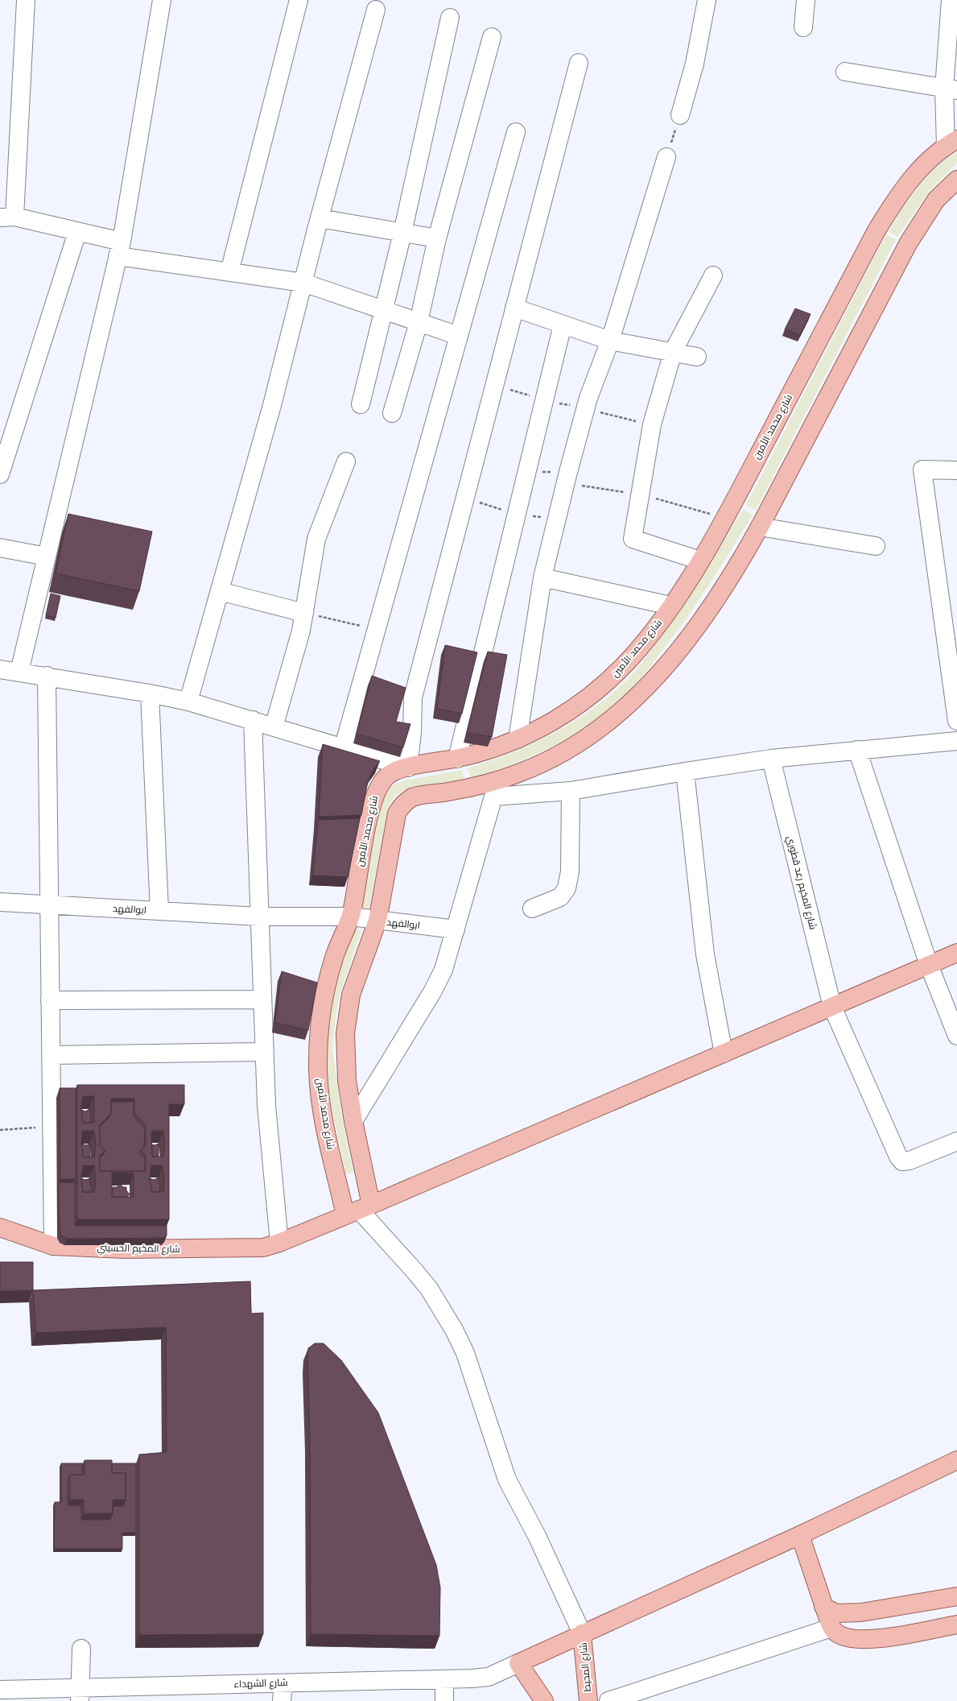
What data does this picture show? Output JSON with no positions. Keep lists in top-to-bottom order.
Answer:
{
  "streets": {
    "main road": ["شارع محمد الأمين", "شارع المخيم الحسيني", "شارع المحيط"],
    "street": ["شارع المخيم رعد قطوري", "ابوالفهد", "شارع الشهداء"]
  },
  "crossings": [
    ["شارع محمد الأمين", "ابوالفهد"],
    ["شارع محمد الأمين", "شارع المخيم الحسيني"],
    ["شارع المخيم رعد قطوري", "شارع المخيم الحسيني"]
  ]
}
